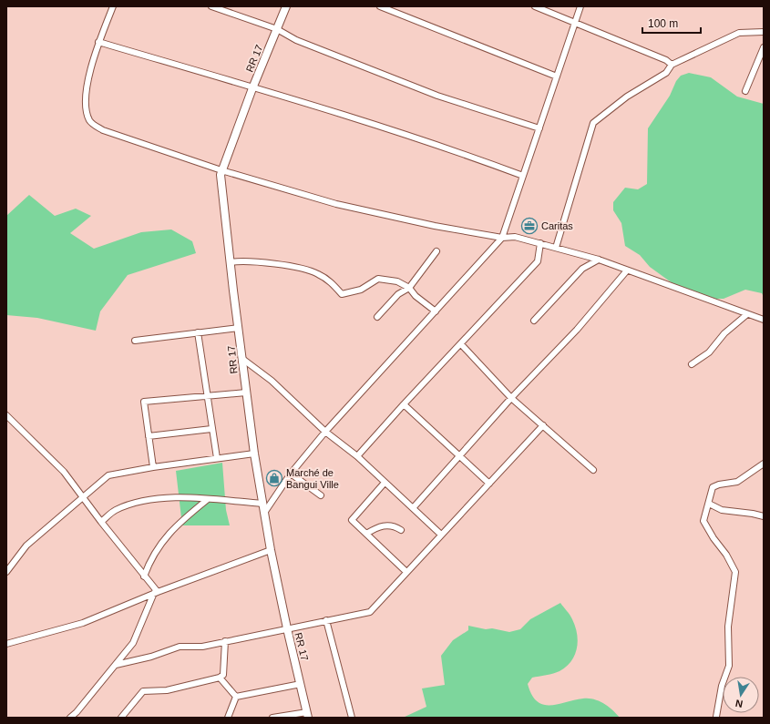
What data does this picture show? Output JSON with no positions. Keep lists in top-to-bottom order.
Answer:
{
  "streets": {
    "main road": ["RR 17"]
  },
  "places": {
    "office": ["Caritas"],
    "shop": ["Marché de Bangui Ville"]
  },
  "scale_bar": "100 m",
  "north": "bottom"
}
